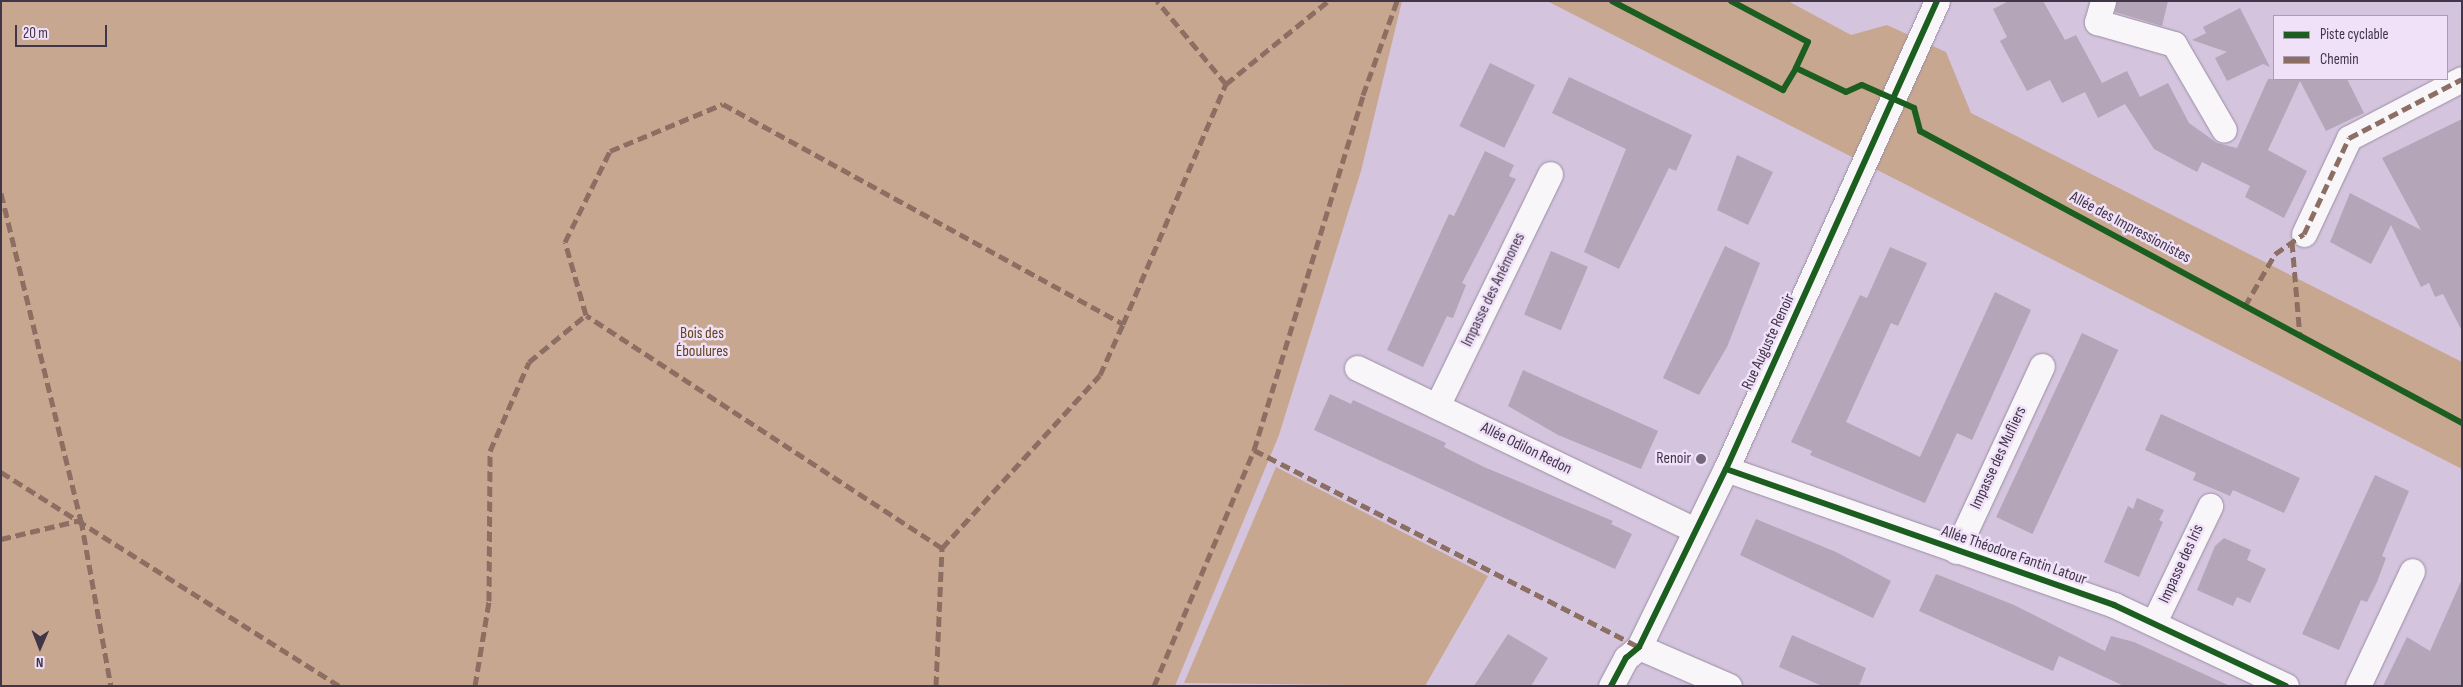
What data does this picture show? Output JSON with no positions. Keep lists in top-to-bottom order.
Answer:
{
  "streets": {
    "street": [
      "Impasse des Anémones",
      "Rue Auguste Renoir",
      "Allée Odilon Redon",
      "Impasse des Mufliers",
      "Allée Théodore Fantin Latour",
      "Impasse des Iris"
    ],
    "cycle path": ["Allée des Impressionistes"]
  },
  "crossings": [
    ["Impasse des Anémones", "Allée Odilon Redon"],
    ["Rue Auguste Renoir", "Allée Odilon Redon"],
    ["Rue Auguste Renoir", "Allée Théodore Fantin Latour"],
    ["Impasse des Mufliers", "Allée Théodore Fantin Latour"],
    ["Allée Théodore Fantin Latour", "Impasse des Iris"]
  ],
  "parks": ["Bois des Éboulures"],
  "places": ["Renoir"],
  "legend": ["Piste cyclable", "Chemin"],
  "scale_bar": "20 m",
  "north": "bottom"
}
